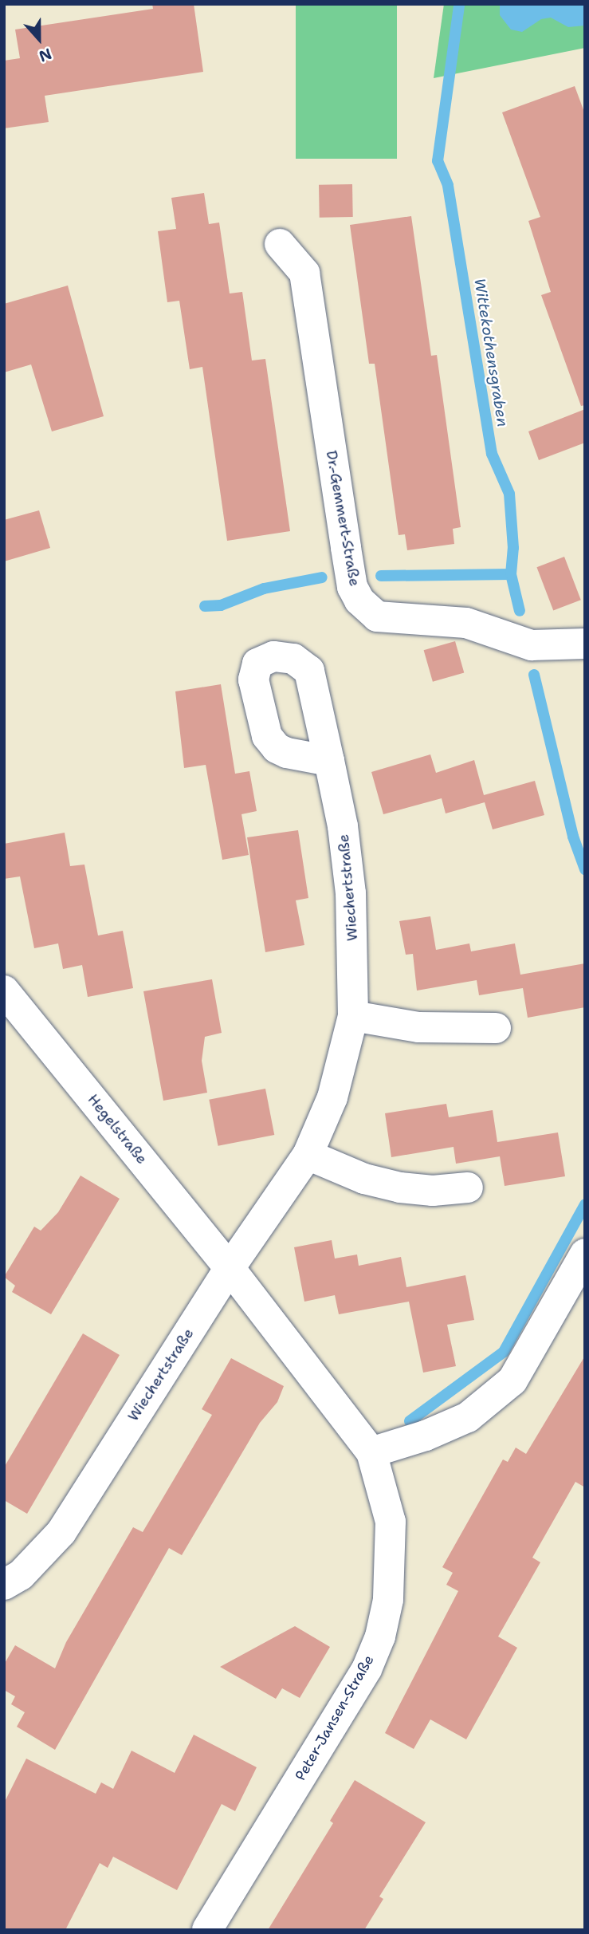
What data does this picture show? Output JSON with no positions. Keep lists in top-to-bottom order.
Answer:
{
  "streets": {
    "street": [
      "Dr.-Gemmert-Straße",
      "Wiechertstraße",
      "Hegelstraße",
      "Peter-Jansen-Straße"
    ]
  },
  "crossings": [
    ["Wiechertstraße", "Hegelstraße"],
    ["Wiechertstraße", "Peter-Jansen-Straße"],
    ["Hegelstraße", "Peter-Jansen-Straße"]
  ],
  "water": ["Wittekothensgraben"],
  "north": "bottom"
}
